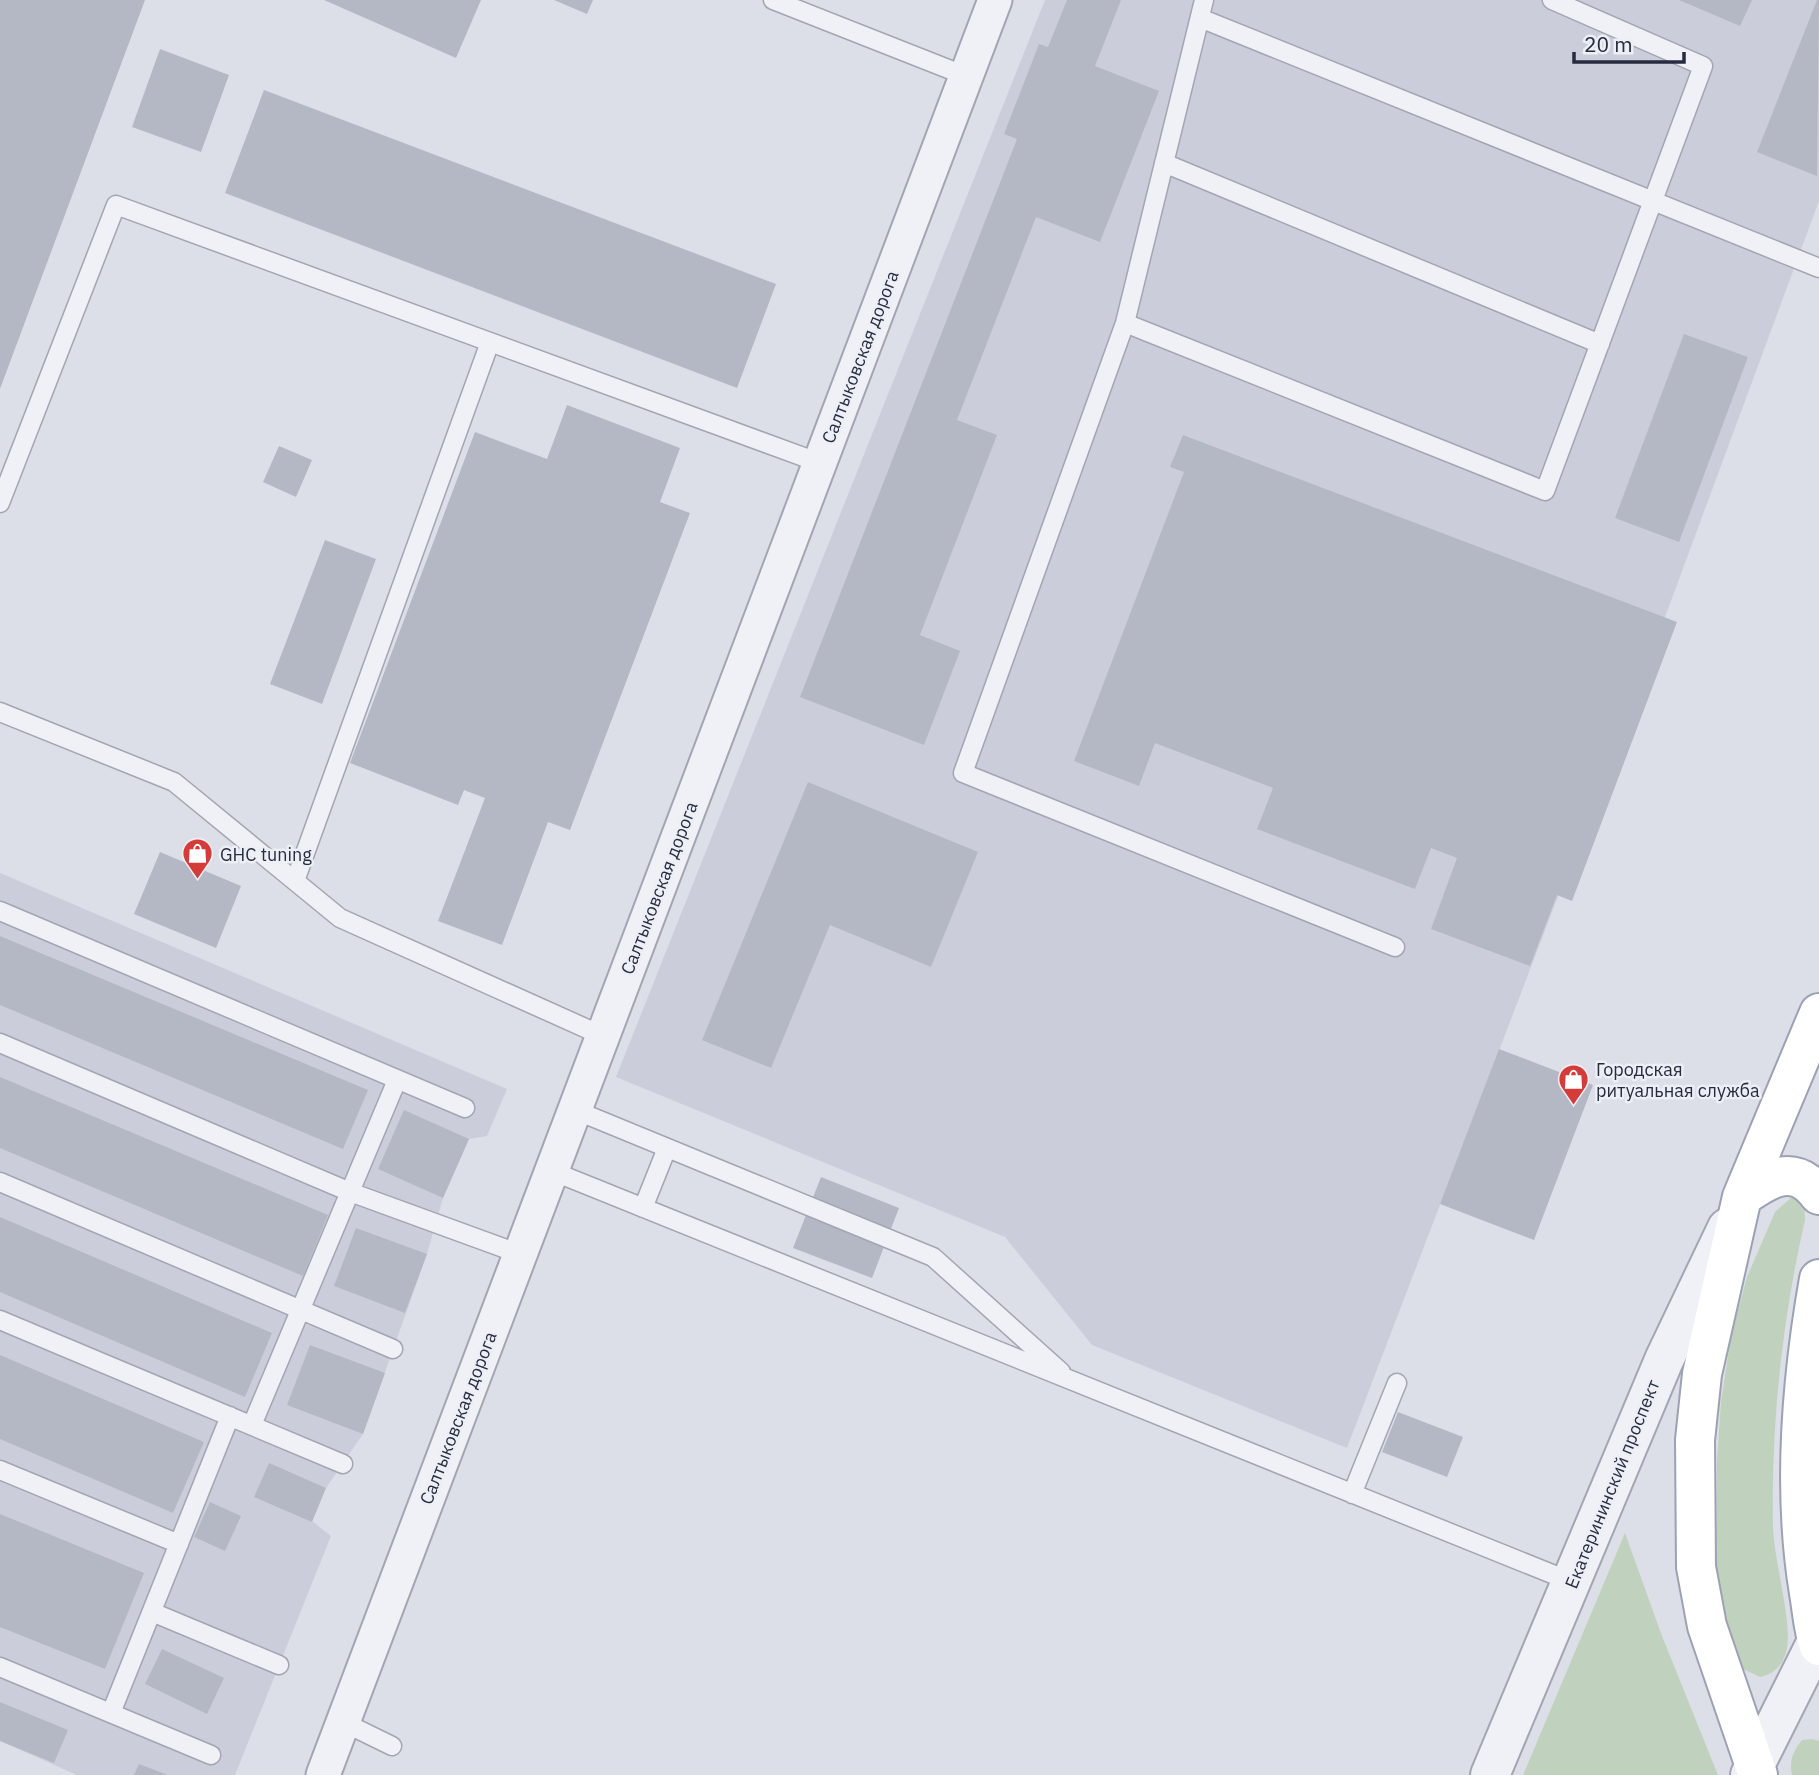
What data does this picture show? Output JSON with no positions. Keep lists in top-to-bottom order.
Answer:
{
  "streets": {
    "street": ["Салтыковская дорога", "Екатерининский проспект"]
  },
  "places": {
    "shop": ["GHC tuning", "Городская ритуальная служба"]
  },
  "scale_bar": "20 m"
}
